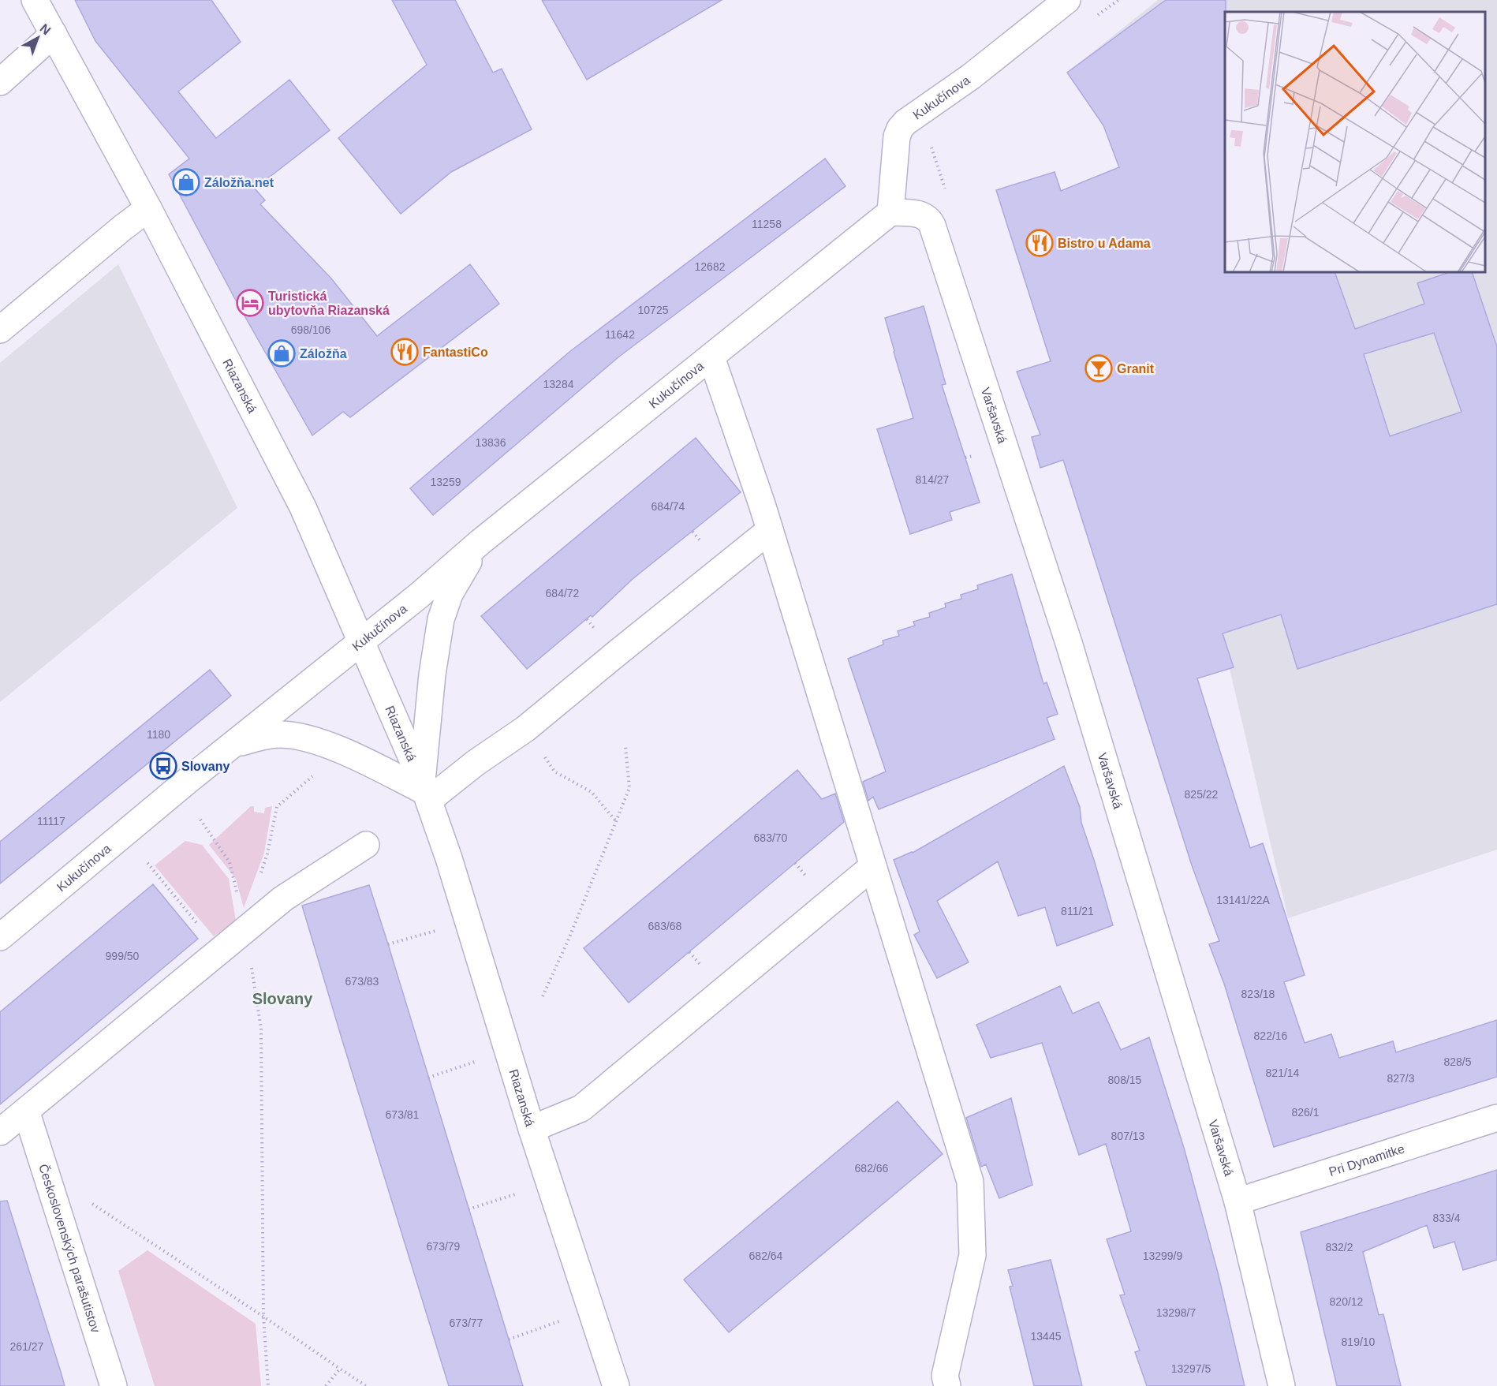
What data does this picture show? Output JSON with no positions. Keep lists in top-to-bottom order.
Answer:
{
  "streets": {
    "street": [
      "Kukučínova",
      "Riazanská",
      "Varšavská",
      "Pri Dynamitke",
      "Československých parašutistov"
    ]
  },
  "crossings": [
    ["Kukučínova", "Riazanská"],
    ["Kukučínova", "Varšavská"],
    ["Varšavská", "Pri Dynamitke"]
  ],
  "districts": ["Slovany"],
  "places": {
    "shop": ["Záložňa.net", "Záložňa"],
    "restaurant": ["Bistro u Adama", "FantastiCo"],
    "hotel": ["Turistická ubytovňa Riazanská"],
    "bar": ["Granit"],
    "bus stop": ["Slovany"]
  },
  "house_numbers": [
    "11258",
    "12682",
    "10725",
    "698/106",
    "11642",
    "13284",
    "13836",
    "814/27",
    "13259",
    "684/74",
    "684/72",
    "1180",
    "825/22",
    "11117",
    "683/70",
    "13141/22A",
    "811/21",
    "683/68",
    "999/50",
    "673/83",
    "823/18",
    "822/16",
    "828/5",
    "821/14",
    "827/3",
    "808/15",
    "826/1",
    "673/81",
    "807/13",
    "682/66",
    "833/4",
    "673/79",
    "832/2",
    "682/64",
    "13299/9",
    "820/12",
    "13298/7",
    "673/77",
    "13445",
    "819/10",
    "261/27",
    "13297/5"
  ],
  "north": "top right"
}
